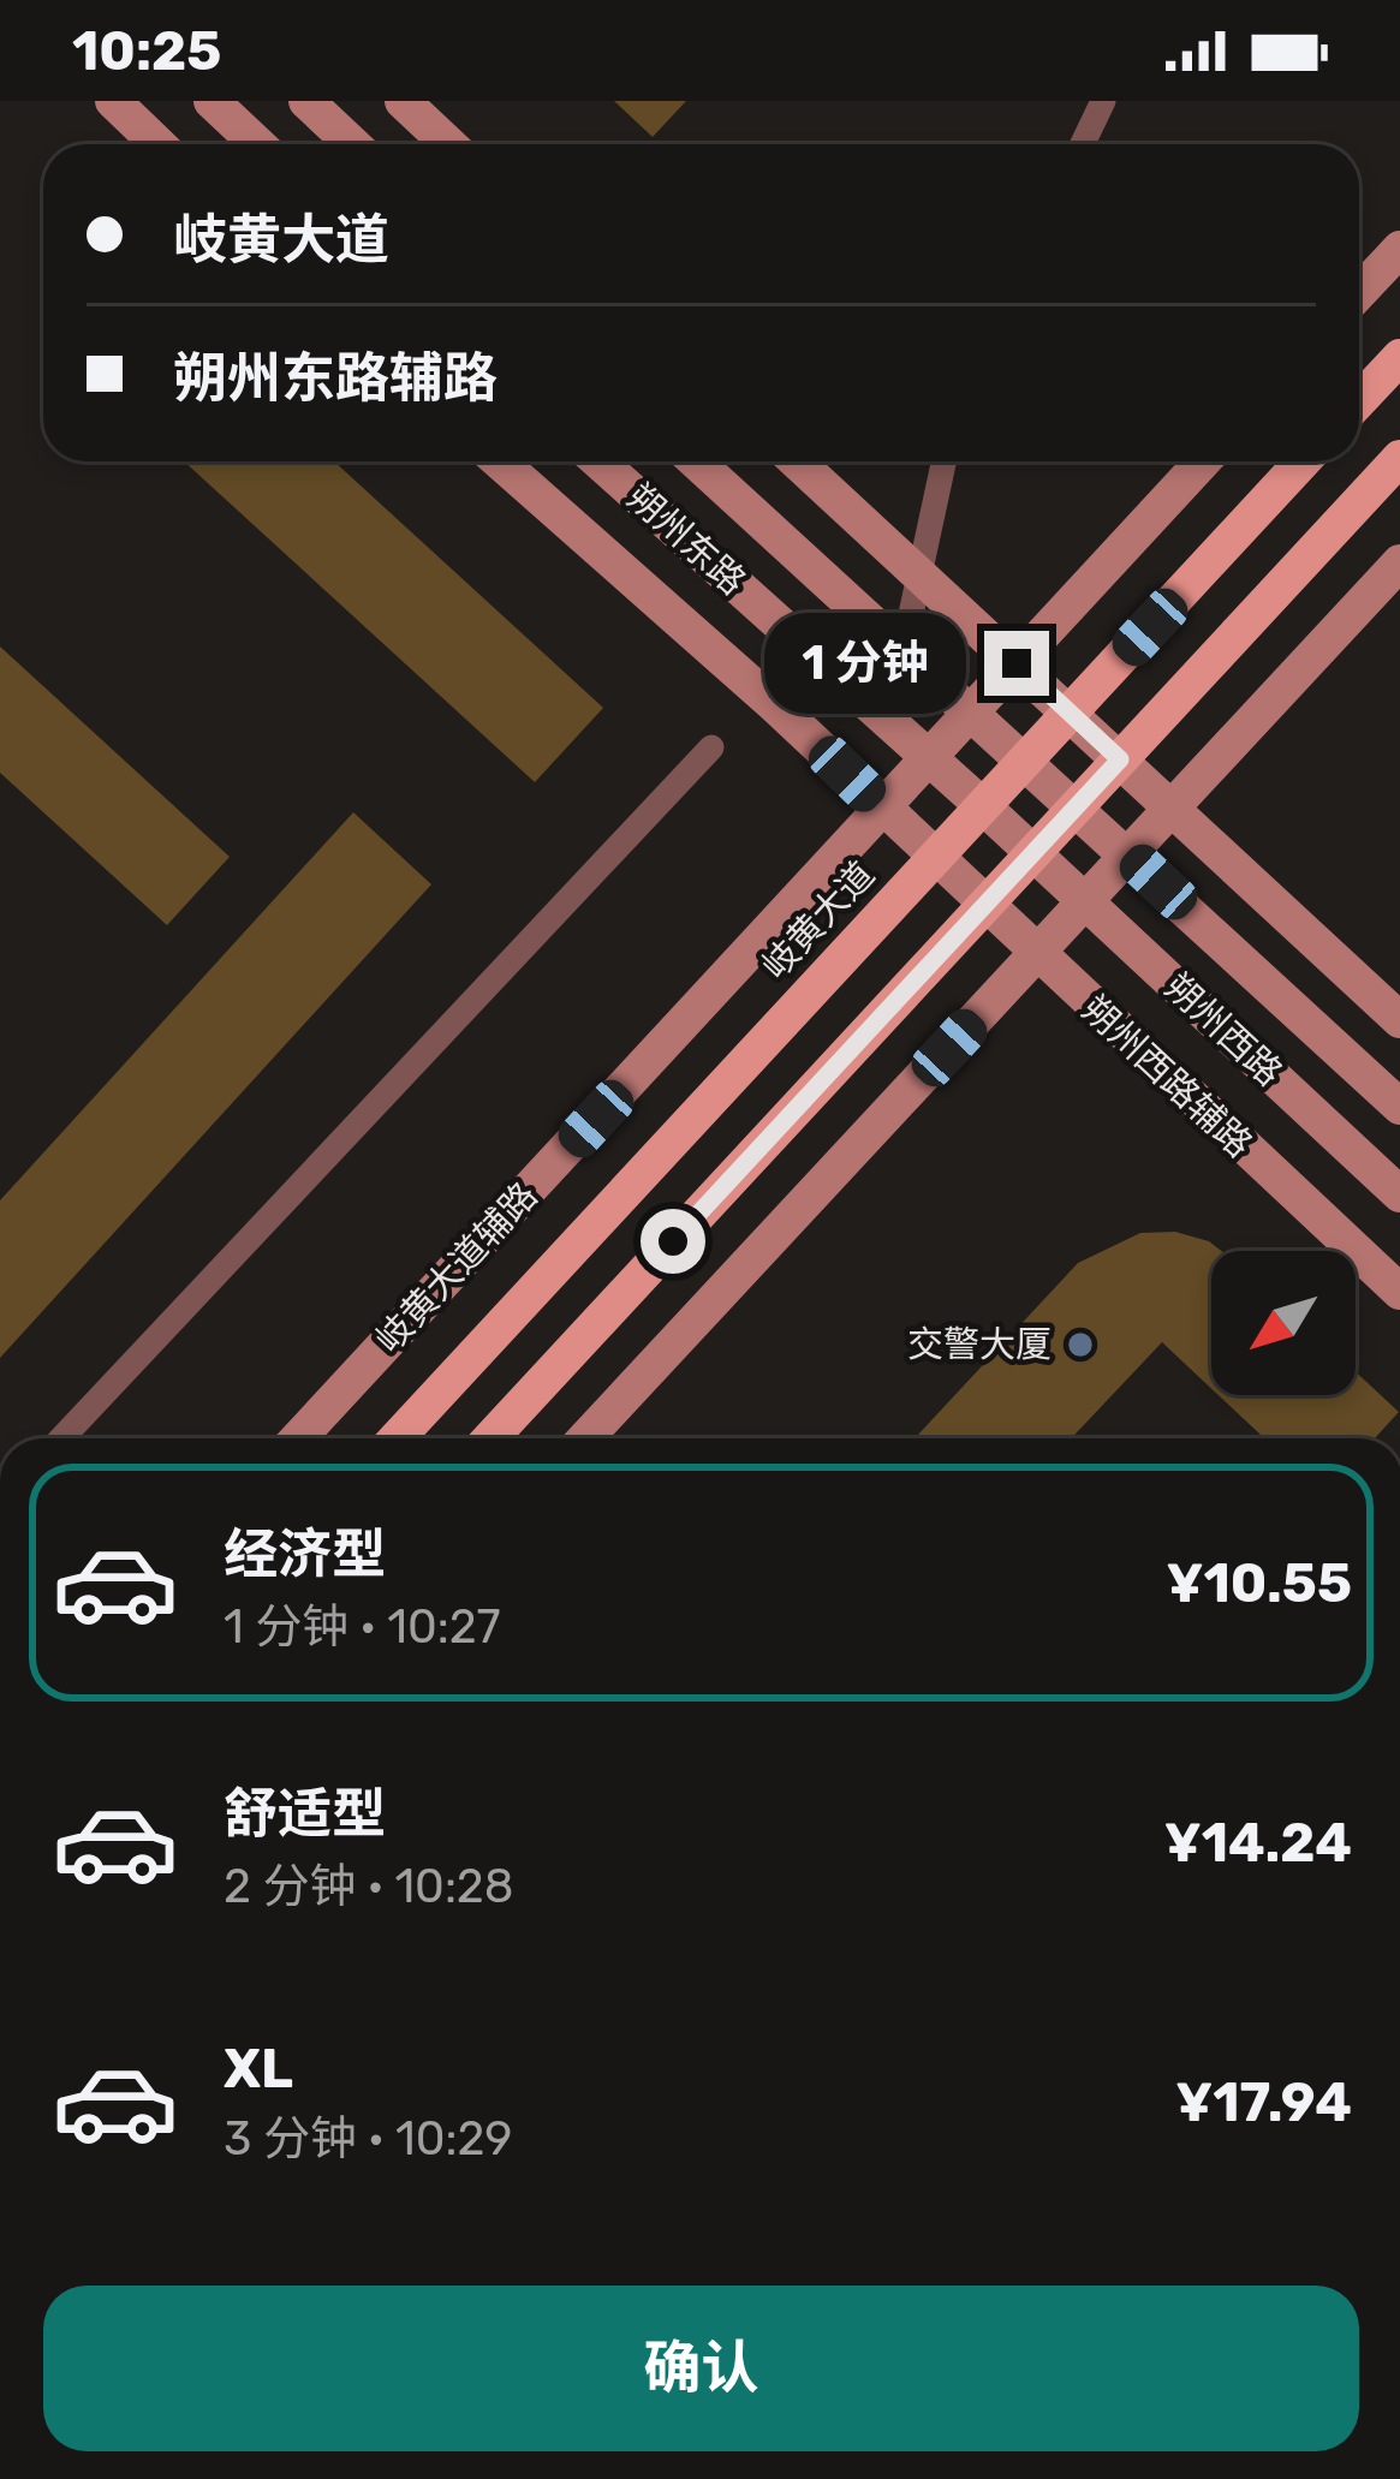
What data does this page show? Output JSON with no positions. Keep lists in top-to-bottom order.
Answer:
{
  "streets": {
    "main road": [
      "朔州东路",
      "岐黄大道",
      "朔州西路",
      "朔州西路辅路",
      "岐黄大道辅路"
    ]
  },
  "crossings": [
    ["朔州东路", "岐黄大道"],
    ["朔州东路", "朔州西路"],
    ["朔州东路", "岐黄大道辅路"],
    ["岐黄大道", "朔州西路"],
    ["岐黄大道", "朔州西路辅路"],
    ["朔州西路辅路", "岐黄大道辅路"]
  ],
  "places": ["交警大厦"],
  "north": "bottom left",
  "page": {
    "status": "10:25",
    "banner": ["岐黄大道", "朔州东路辅路"],
    "bubble": "1 分钟",
    "list": [
      {
        "name": "经济型",
        "note": "1 分钟 · 10:27",
        "value": "¥10.55"
      },
      {
        "name": "舒适型",
        "note": "2 分钟 · 10:28",
        "value": "¥14.24"
      },
      {
        "name": "XL",
        "note": "3 分钟 · 10:29",
        "value": "¥17.94"
      }
    ],
    "buttons": "确认"
  }
}
